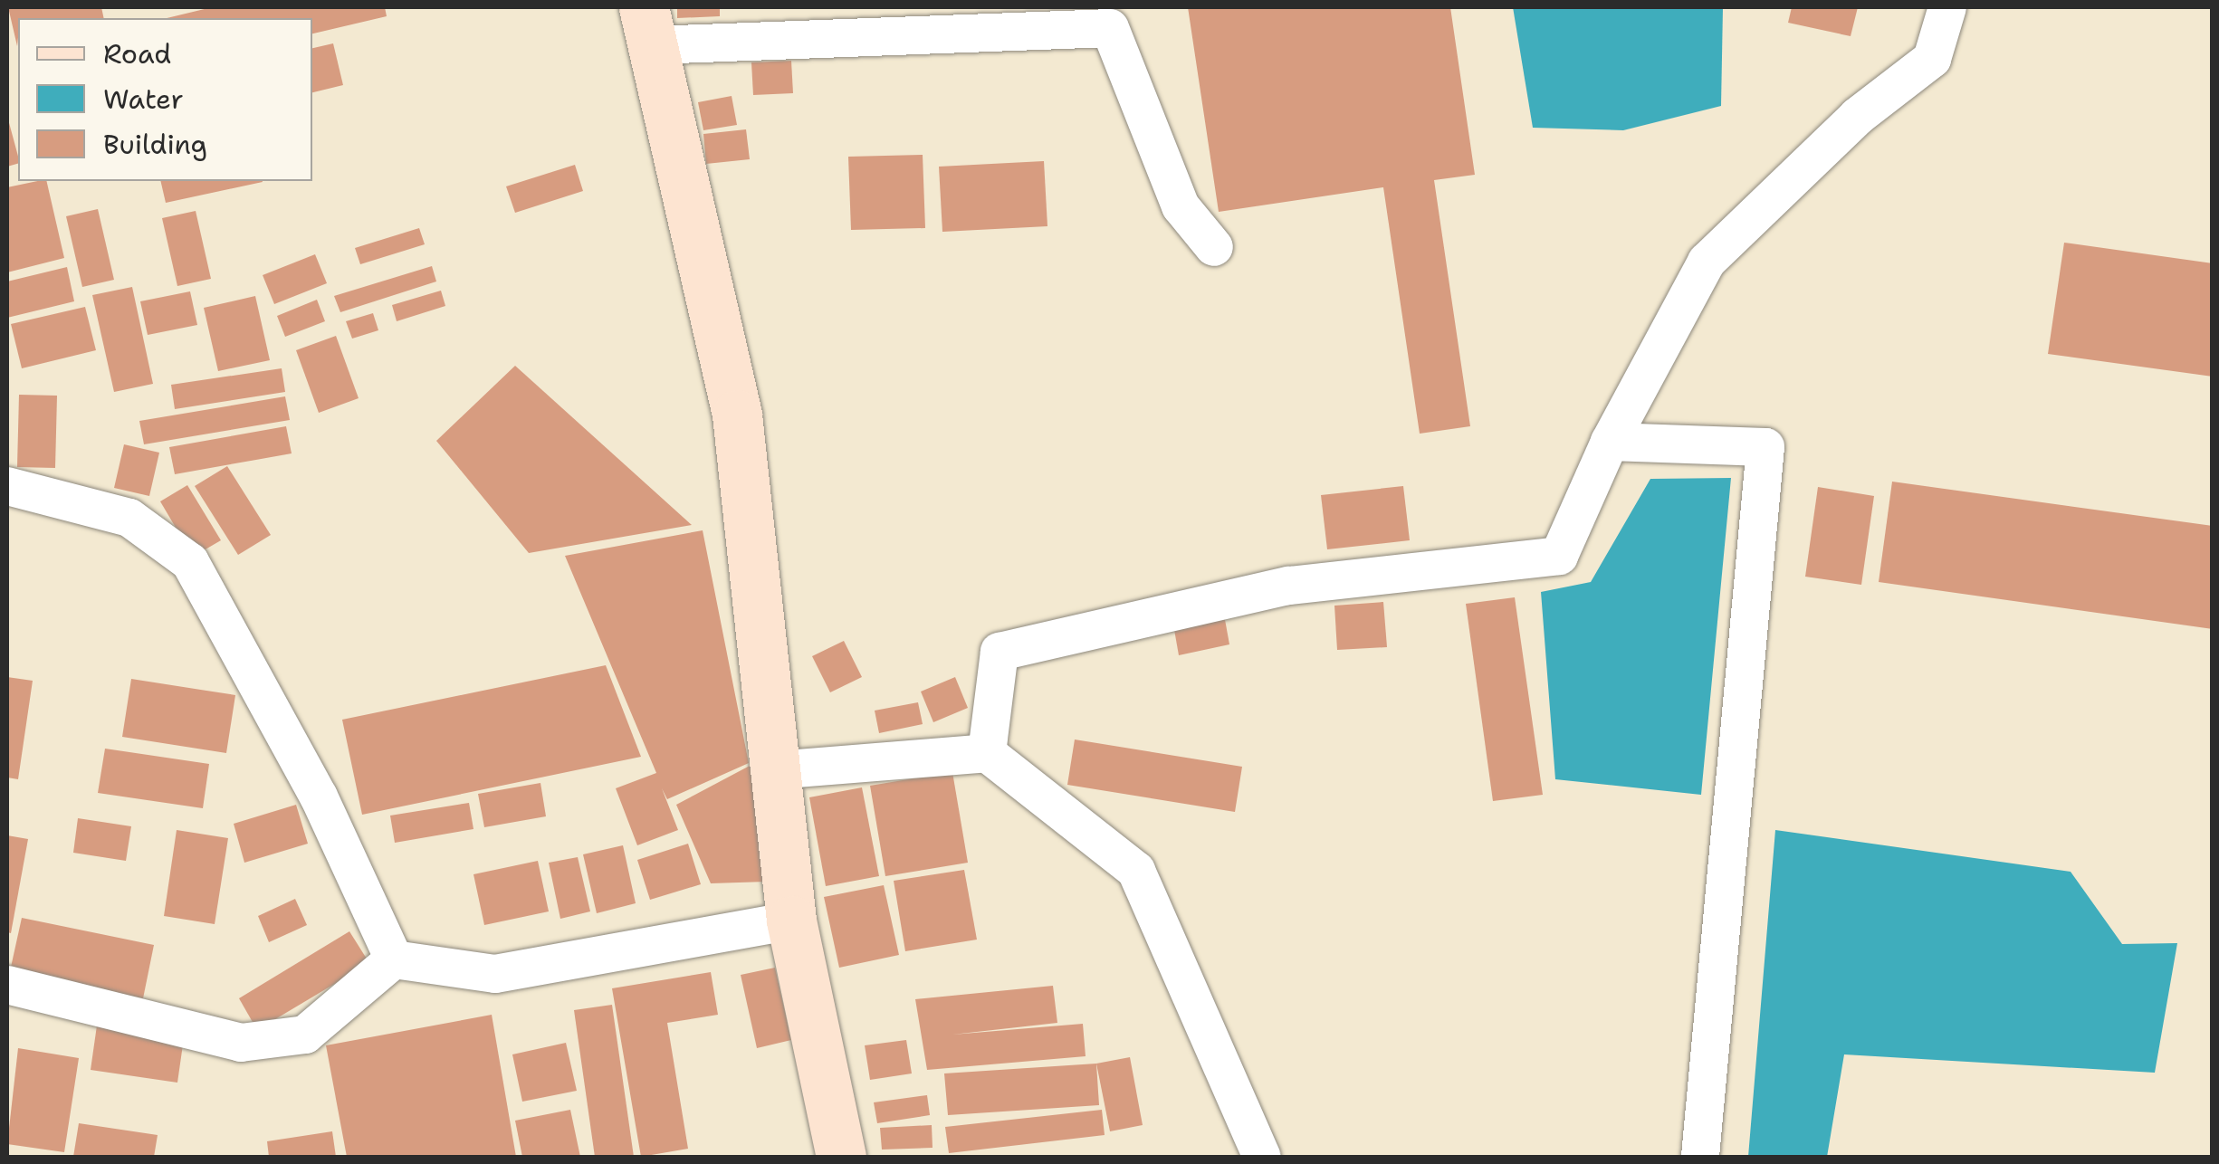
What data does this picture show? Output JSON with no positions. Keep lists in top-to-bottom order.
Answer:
{
  "legend": ["Road", "Water", "Building"]
}
